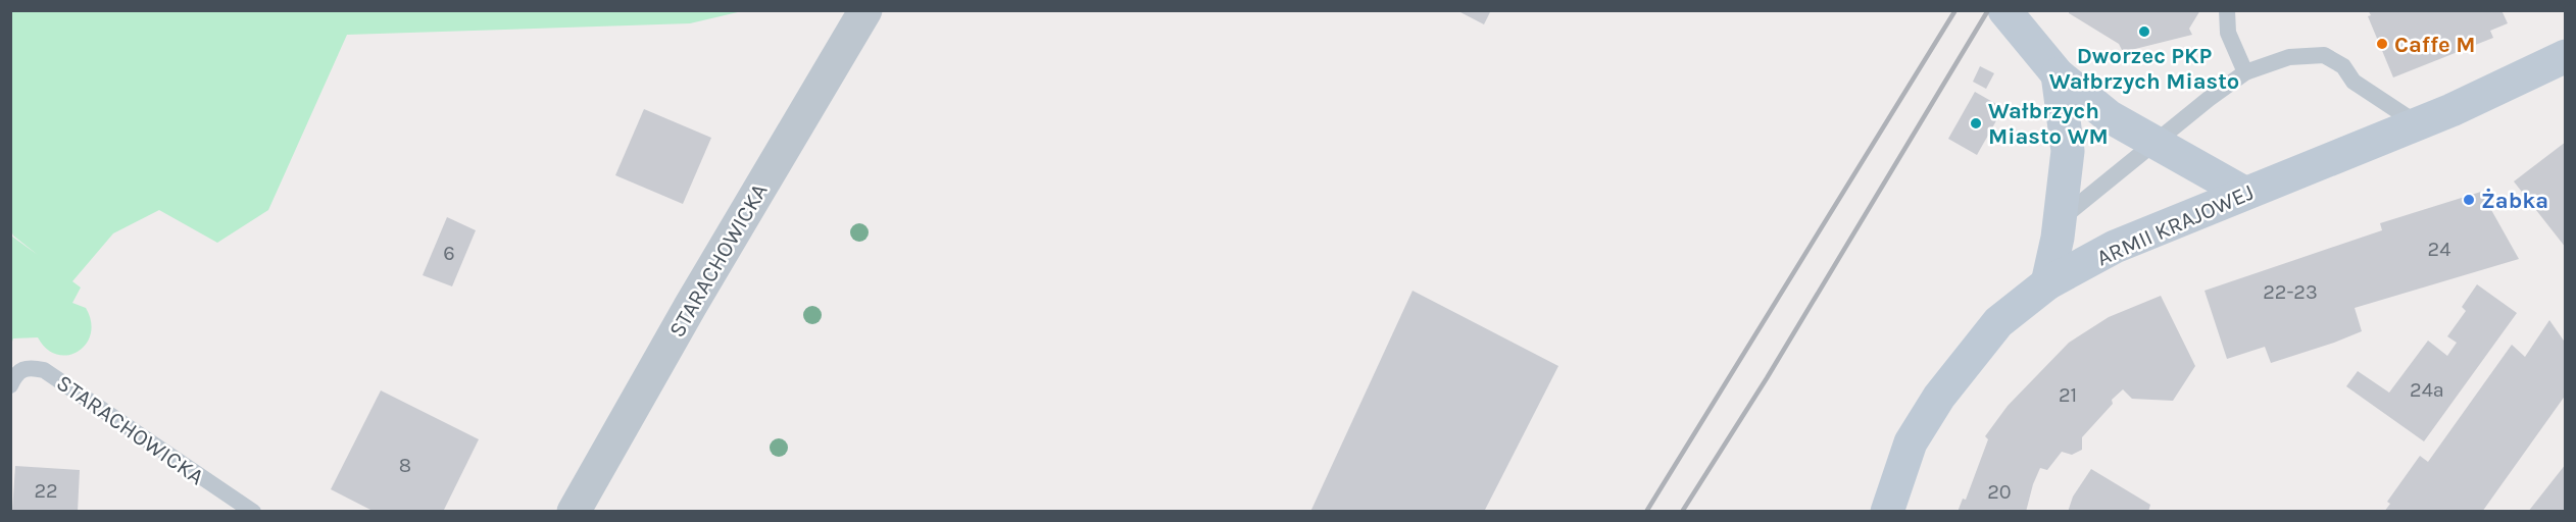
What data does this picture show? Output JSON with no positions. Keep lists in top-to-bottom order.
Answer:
{
  "streets": {
    "main road": ["ARMII KRAJOWEJ"],
    "street": ["STARACHOWICKA"]
  },
  "places": [
    "Dworzec PKP Wałbrzych Miasto",
    "Caffe M",
    "Wałbrzych Miasto WM",
    "Żabka"
  ],
  "house_numbers": [
    "24",
    "6",
    "22-23",
    "24a",
    "21",
    "8",
    "22",
    "20"
  ]
}
